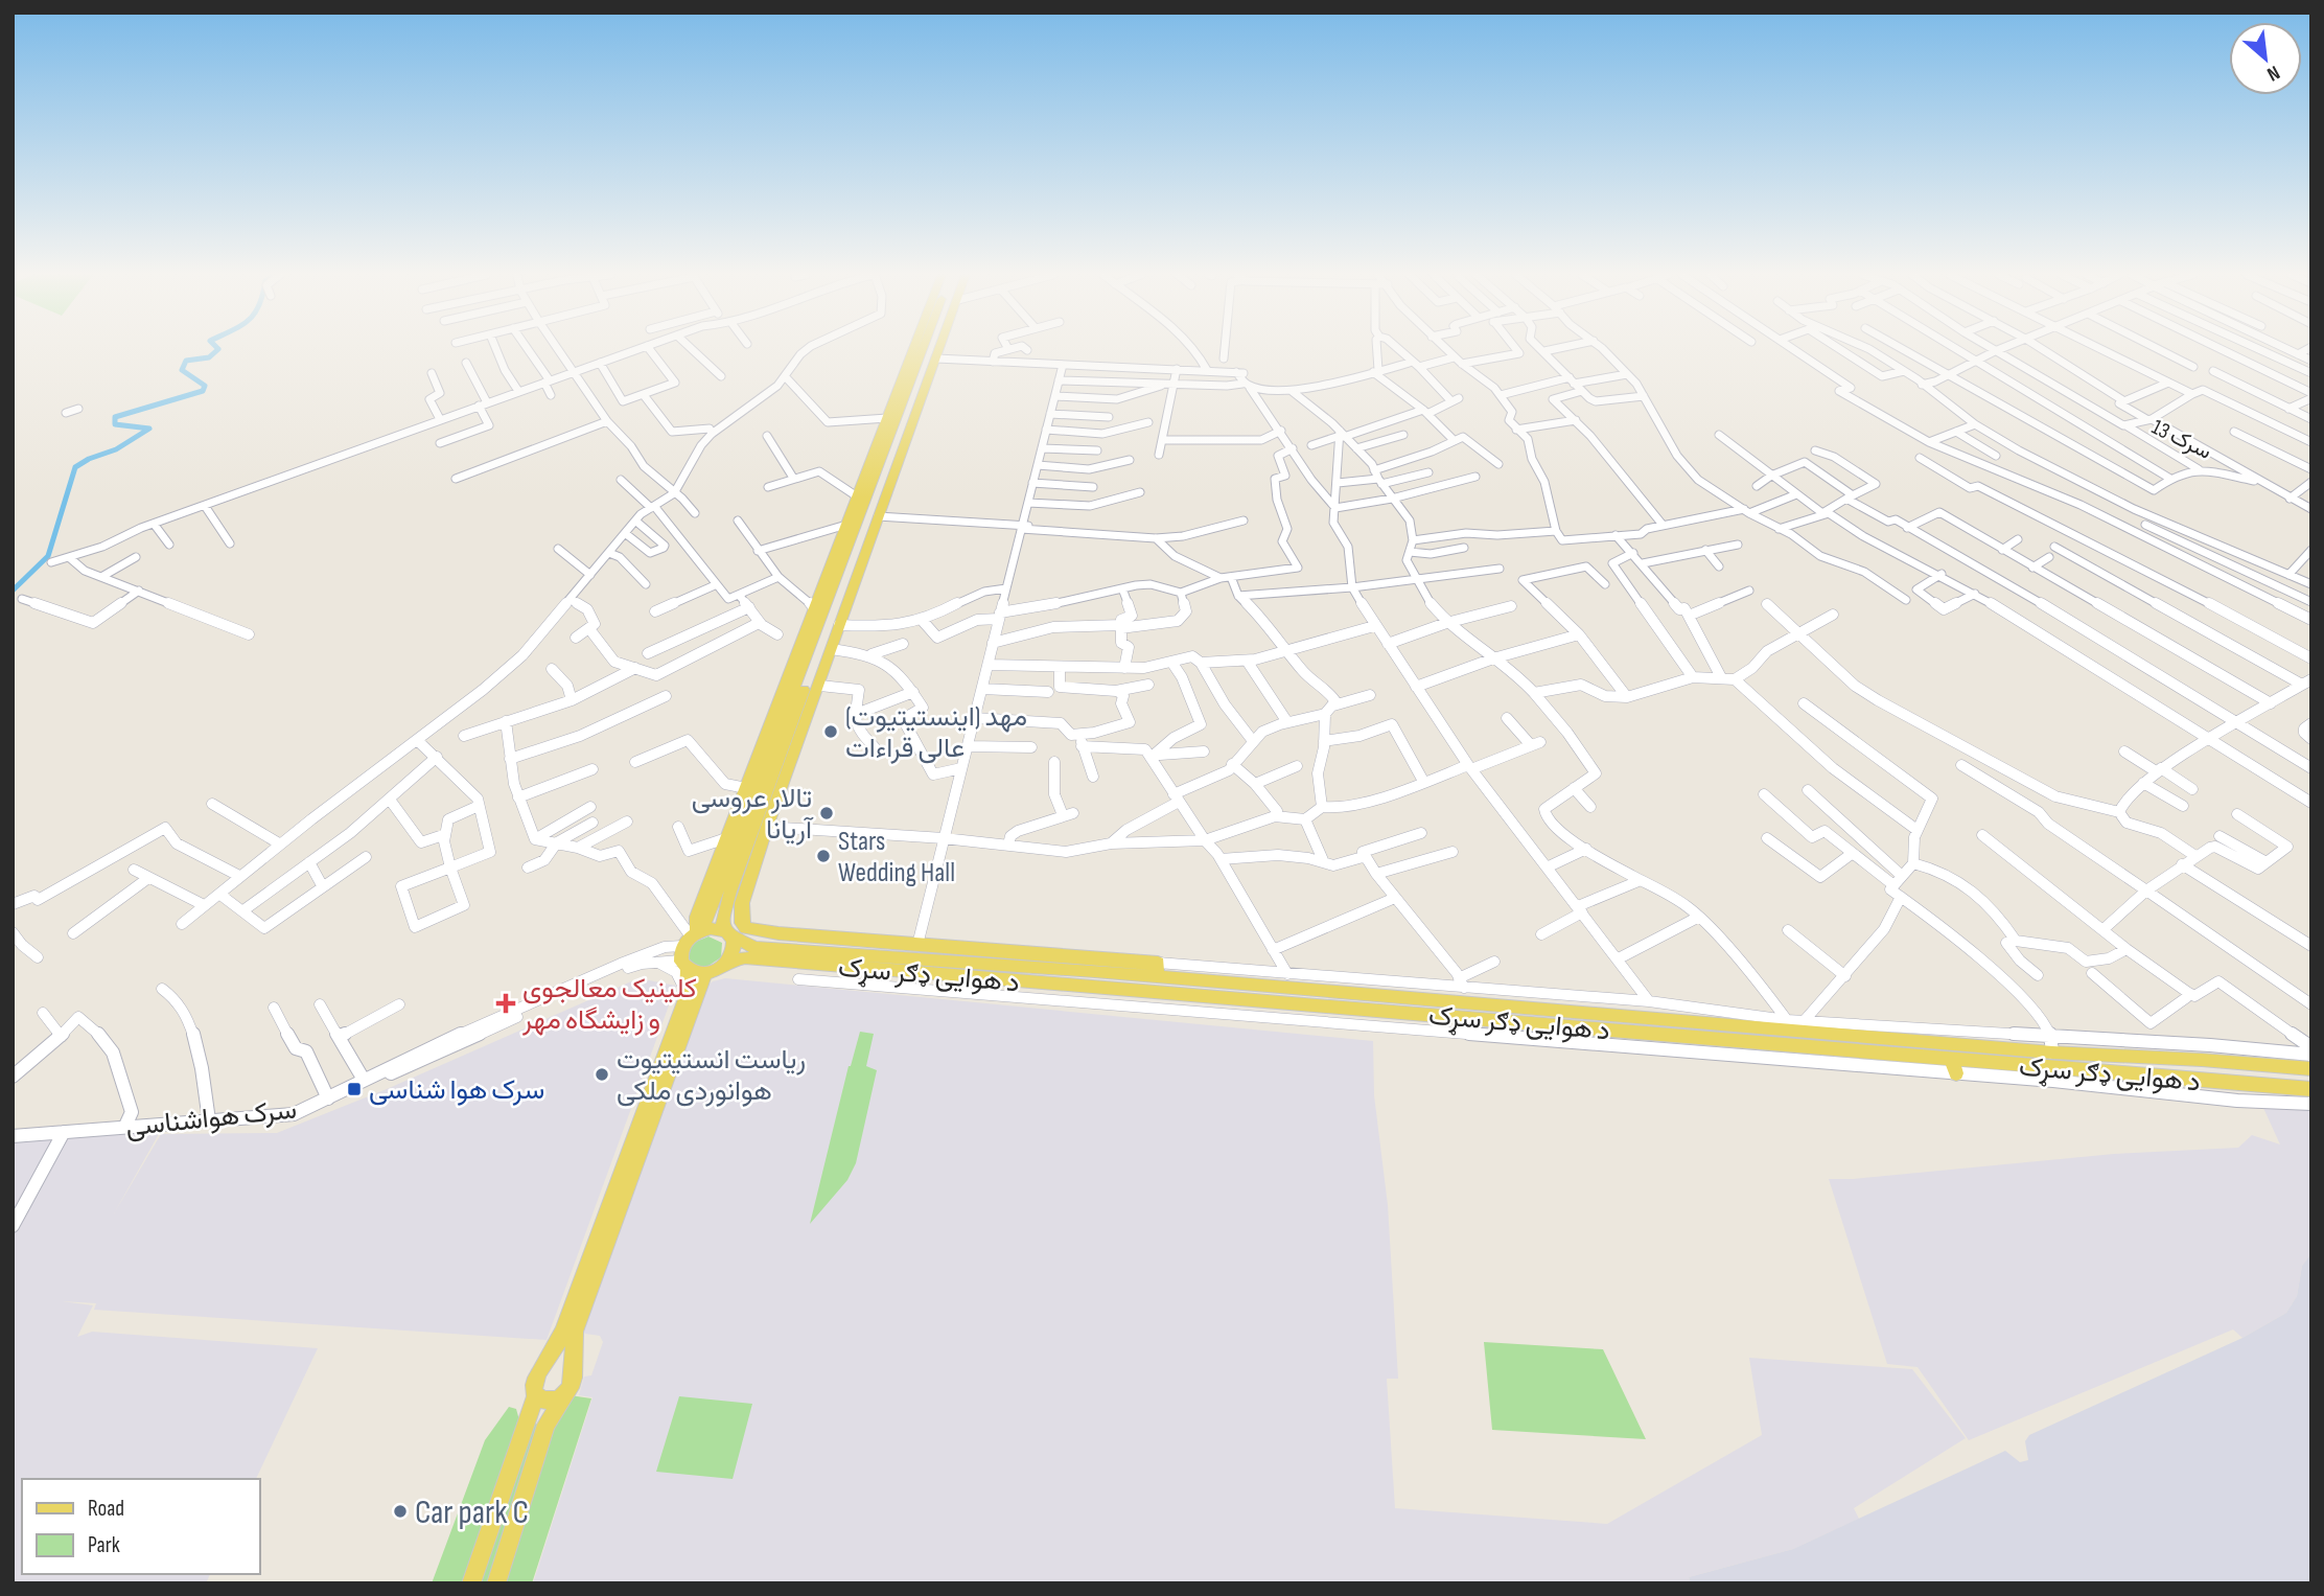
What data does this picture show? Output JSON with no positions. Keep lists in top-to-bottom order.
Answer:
{
  "streets": {
    "main road": ["د هوایی ډګر سړک"],
    "street": ["سرک 13", "سرک هواشناسی"]
  },
  "crossings": [
    ["د هوایی ډګر سړک", "سرک هواشناسی"]
  ],
  "places": {
    "other": [
      "مهد (اینستیتیوت) عالی قراءات",
      "تالار عروسی آریانا",
      "Stars Wedding Hall",
      "ریاست انستیتیوت هوانوردی ملکی",
      "Car park C"
    ],
    "health": ["کلینیک معالجوی و زایشگاه مهر"],
    "transit": ["سرک هوا شناسی"]
  },
  "legend": ["Road", "Park"],
  "north": "bottom right"
}
